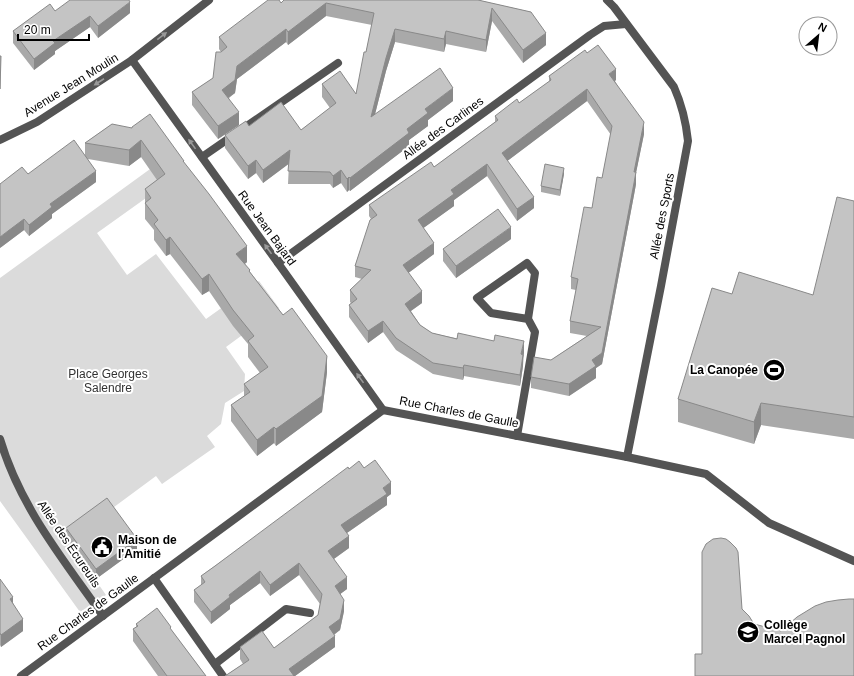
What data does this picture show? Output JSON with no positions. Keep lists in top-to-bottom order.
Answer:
{
  "streets": {
    "street": [
      "Avenue Jean Moulin",
      "Allée des Carlines",
      "Allée des Sports",
      "Rue Jean Bajard",
      "Rue Charles de Gaulle",
      "Allée des Écureuils"
    ]
  },
  "crossings": [
    ["Avenue Jean Moulin", "Rue Jean Bajard"],
    ["Allée des Carlines", "Allée des Sports"],
    ["Allée des Carlines", "Rue Jean Bajard"],
    ["Allée des Sports", "Rue Charles de Gaulle"],
    ["Rue Jean Bajard", "Rue Charles de Gaulle"],
    ["Rue Charles de Gaulle", "Allée des Écureuils"]
  ],
  "one_way": ["Rue Jean Bajard"],
  "parks": ["Place Georges Salendre"],
  "places": {
    "sports": ["La Canopée"],
    "public building": ["Maison de l'Amitié"],
    "school or university": ["Collège Marcel Pagnol"]
  },
  "scale_bar": "20 m",
  "north": "top right"
}
